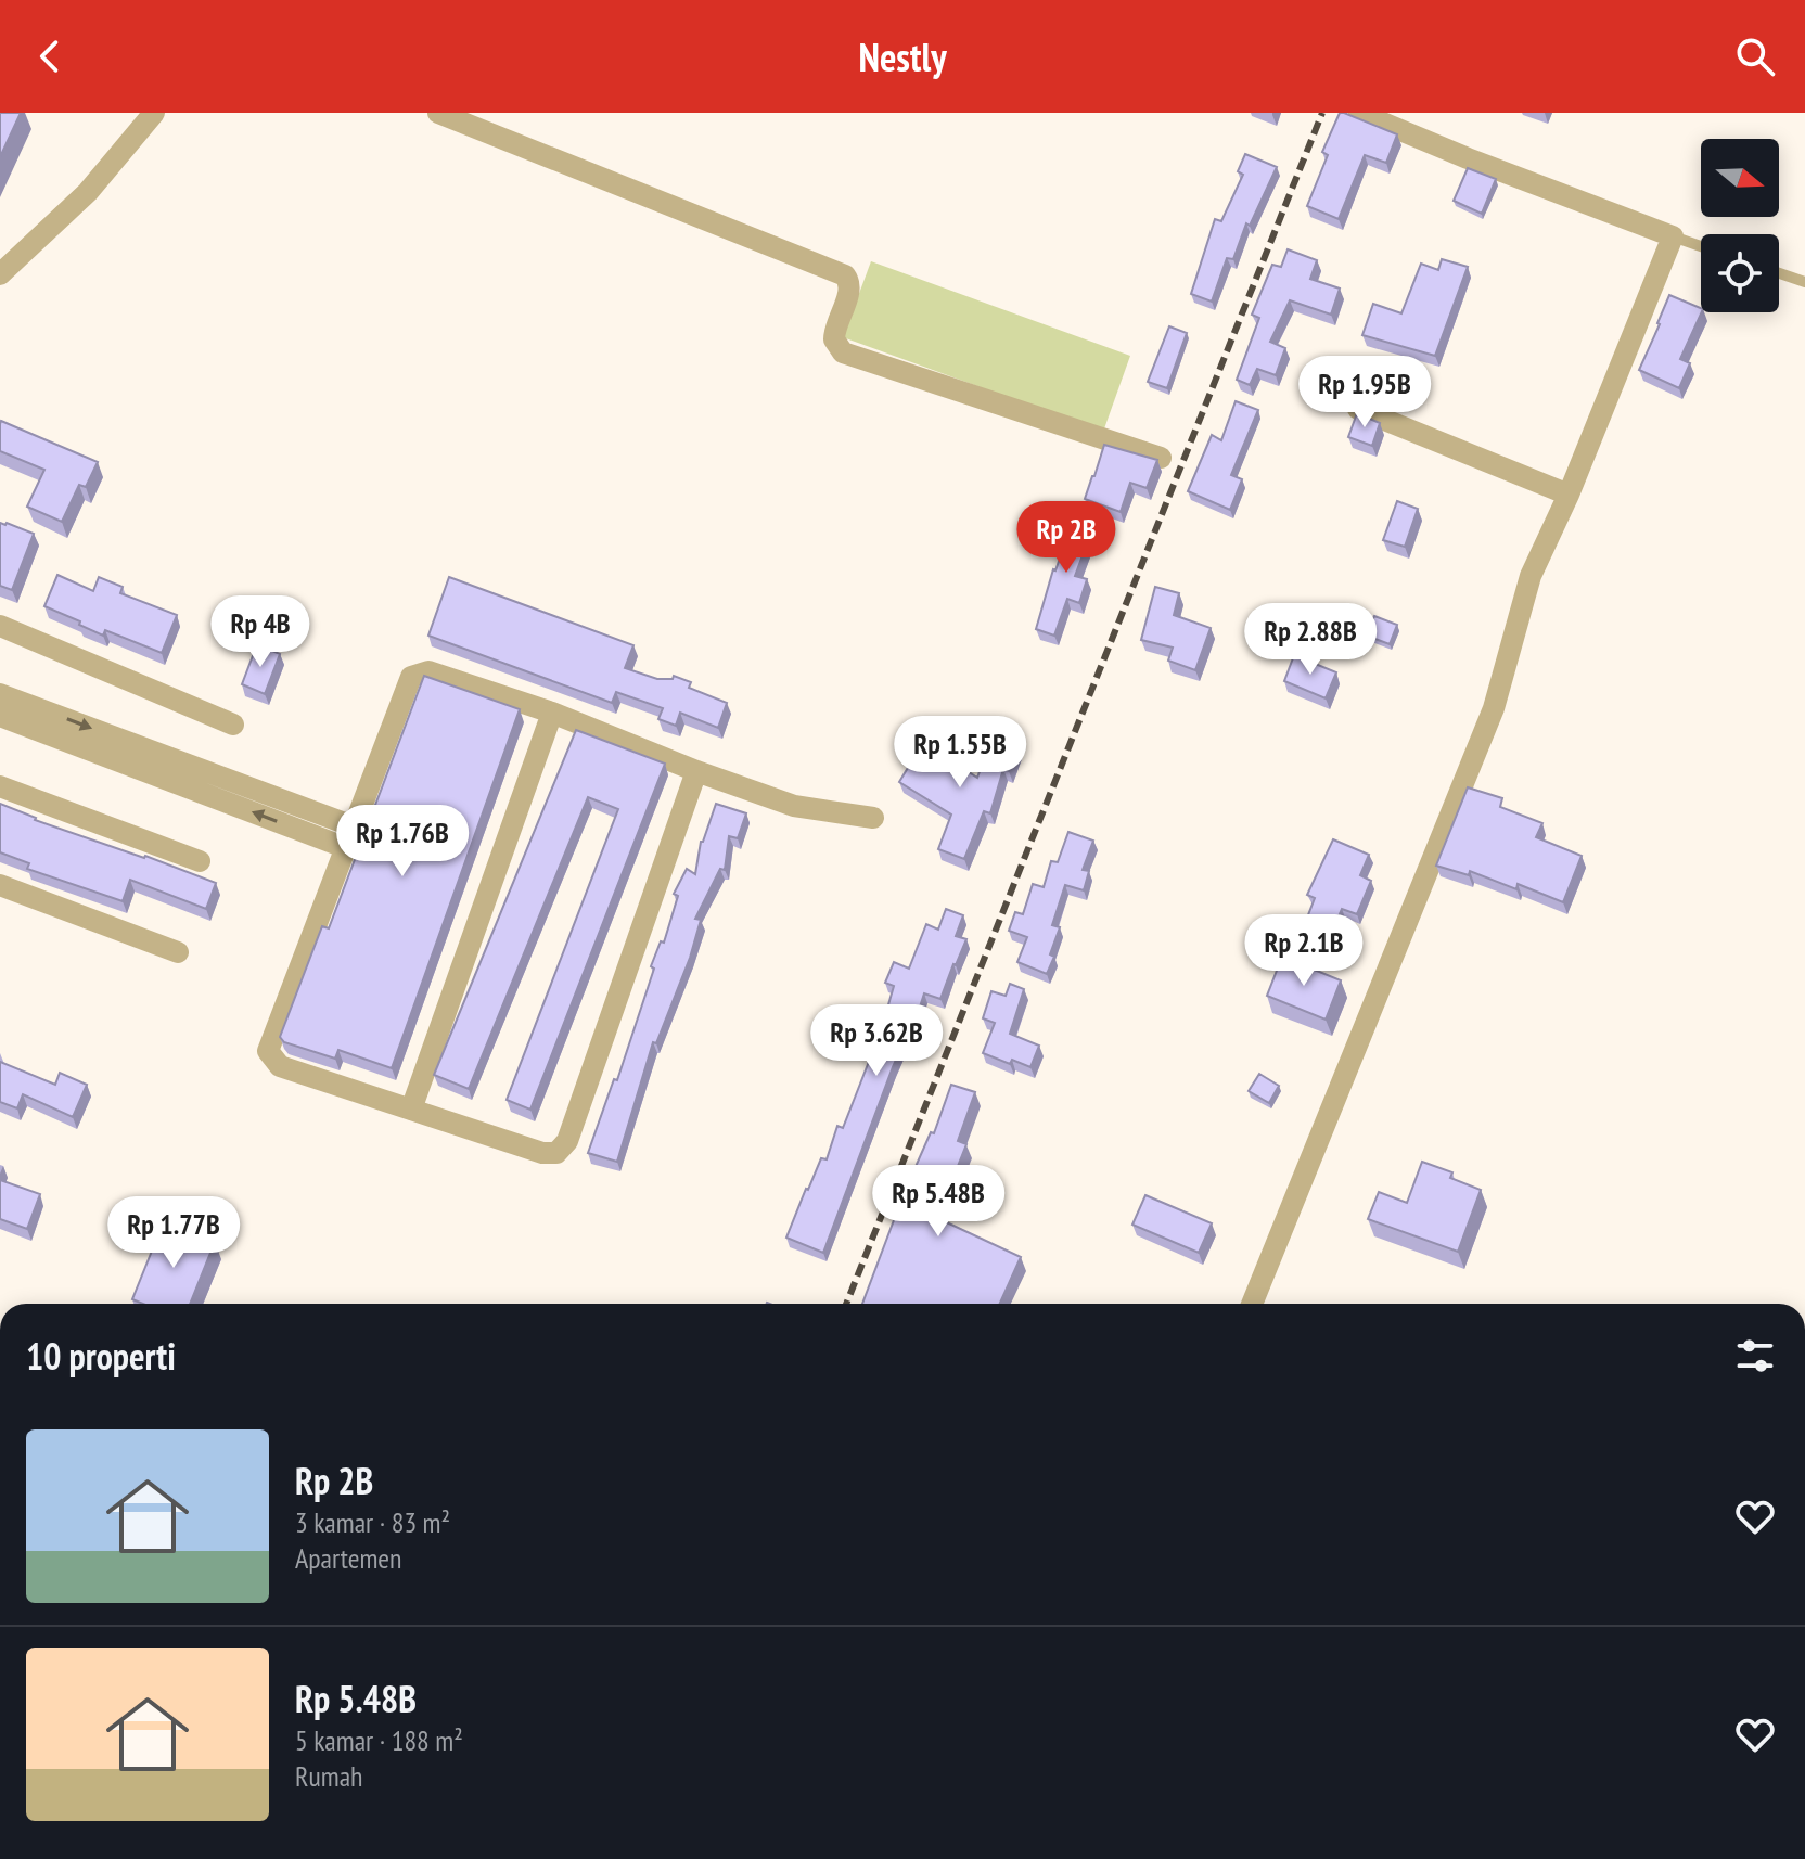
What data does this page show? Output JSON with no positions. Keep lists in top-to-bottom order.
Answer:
{
  "north": "right",
  "page": {
    "header": "Nestly",
    "price": [
      "Rp 1.95B",
      "Rp 2B",
      "Rp 4B",
      "Rp 2.88B",
      "Rp 1.55B",
      "Rp 1.76B",
      "Rp 2.1B",
      "Rp 3.62B",
      "Rp 5.48B",
      "Rp 1.77B"
    ],
    "heading": "10 properti",
    "list": [
      {
        "name": "Rp 2B",
        "note": "3 kamar · 83 m² · Apartemen"
      },
      {
        "name": "Rp 5.48B",
        "note": "5 kamar · 188 m² · Rumah"
      }
    ]
  }
}
